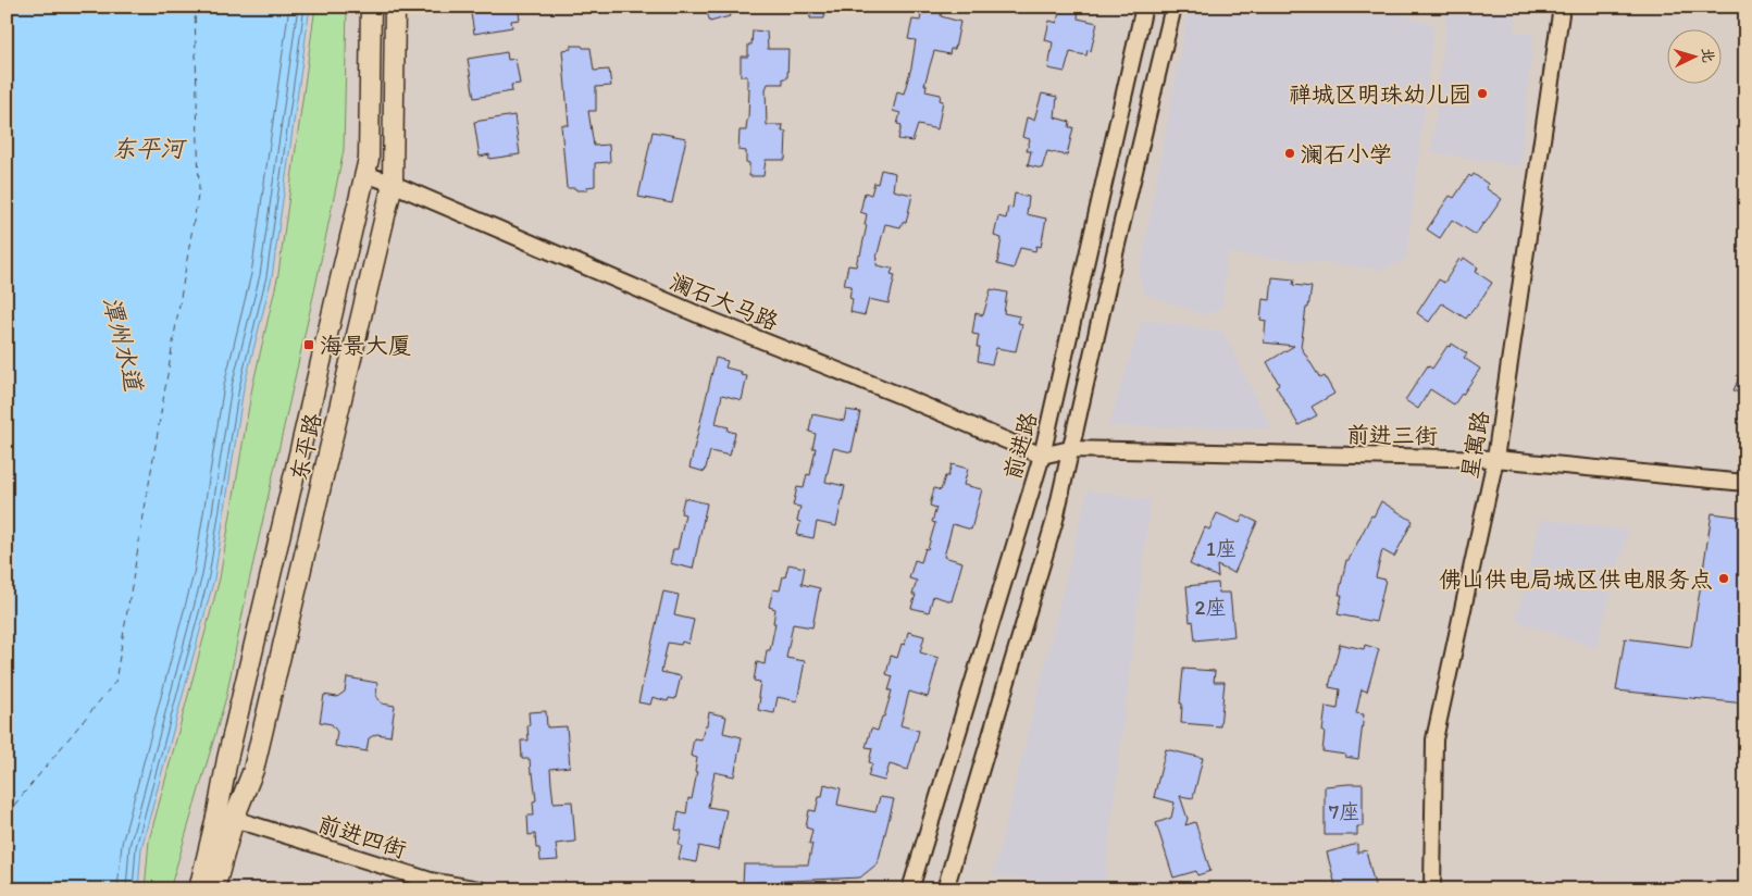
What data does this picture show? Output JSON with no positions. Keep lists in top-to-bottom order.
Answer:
{
  "streets": {
    "main road": ["东平路"],
    "street": [
      "澜石大马路",
      "前进三街",
      "星寓路",
      "前进路",
      "前进四街"
    ]
  },
  "crossings": [
    ["澜石大马路", "前进路"],
    ["澜石大马路", "东平路"],
    ["前进三街", "星寓路"],
    ["前进三街", "前进路"],
    ["东平路", "前进四街"]
  ],
  "water": ["东平河", "潭州水道"],
  "places": {
    "other": ["禅城区明珠幼儿园", "澜石小学", "佛山供电局城区供电服务点"],
    "transit": ["海景大厦"]
  },
  "house_numbers": ["1座", "2座", "7座"],
  "north": "right"
}
